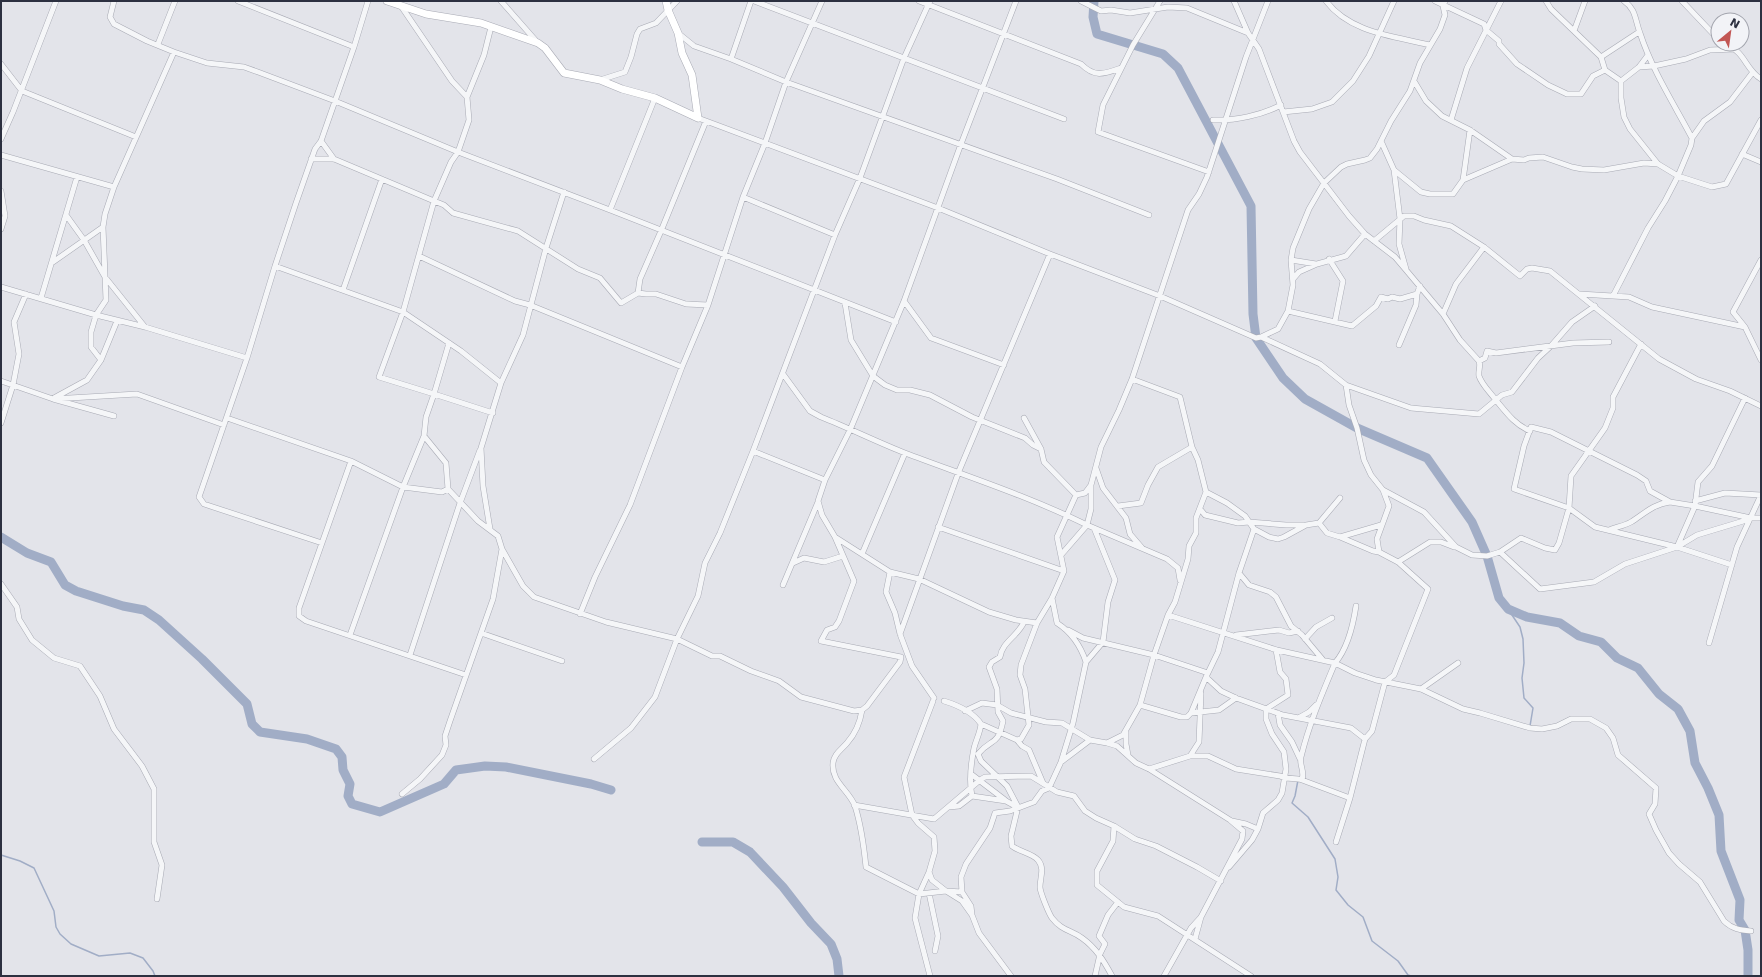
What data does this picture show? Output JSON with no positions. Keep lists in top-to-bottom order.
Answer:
{
  "north": "top right"
}
